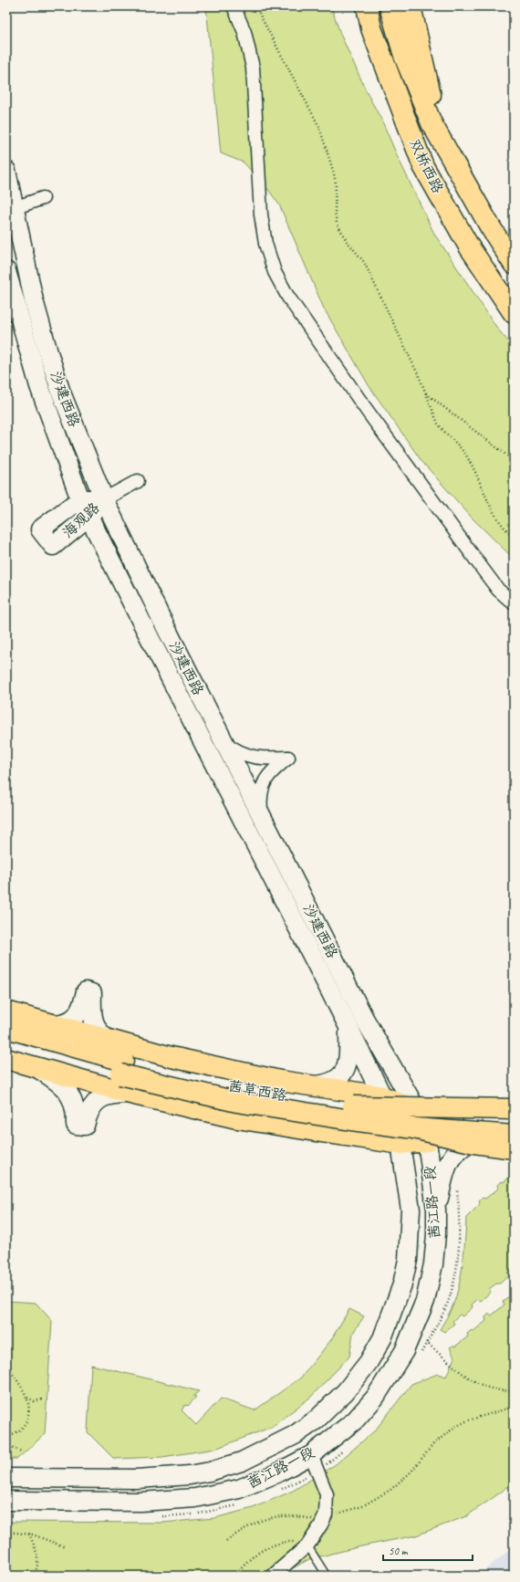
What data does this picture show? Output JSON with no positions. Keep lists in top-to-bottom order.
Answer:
{
  "streets": {
    "main road": [
      "双桥西路",
      "沙建西路",
      "海观路",
      "茜草西路",
      "茜江路一段"
    ]
  },
  "crossings": [
    ["沙建西路", "海观路"],
    ["沙建西路", "茜草西路"],
    ["沙建西路", "茜江路一段"],
    ["茜草西路", "茜江路一段"]
  ],
  "scale_bar": "50 m"
}
